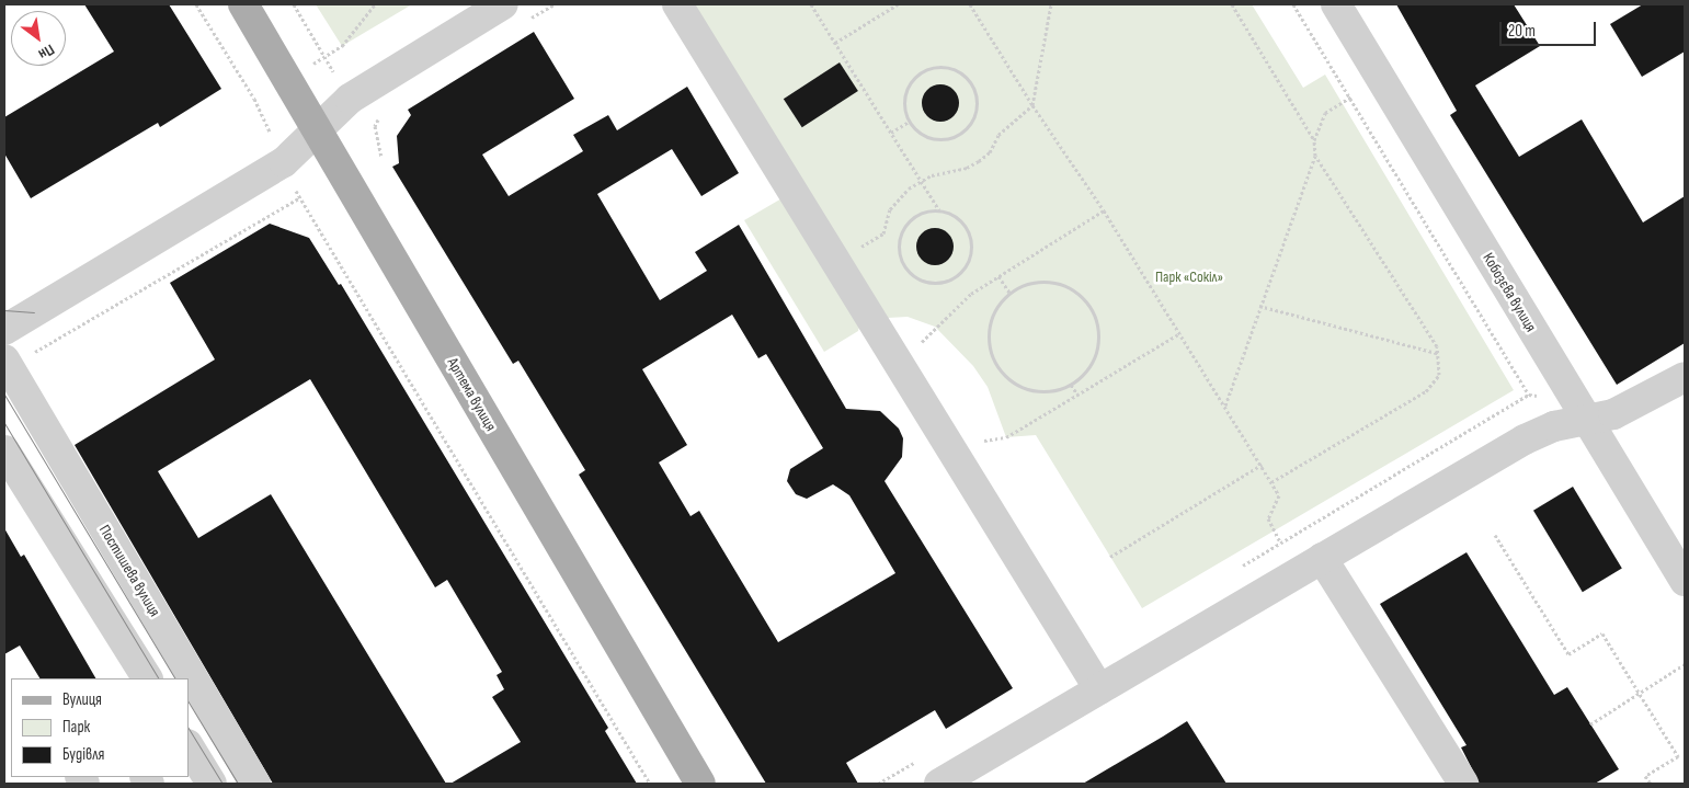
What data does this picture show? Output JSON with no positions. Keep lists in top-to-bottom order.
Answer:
{
  "streets": {
    "main road": ["Артема вулиця"],
    "street": ["Кобозєва вулиця", "Постишева вулиця"]
  },
  "parks": ["Парк «Сокіл»"],
  "legend": ["Вулиця", "Парк", "Будівля"],
  "scale_bar": "20 m",
  "north": "bottom right"
}
